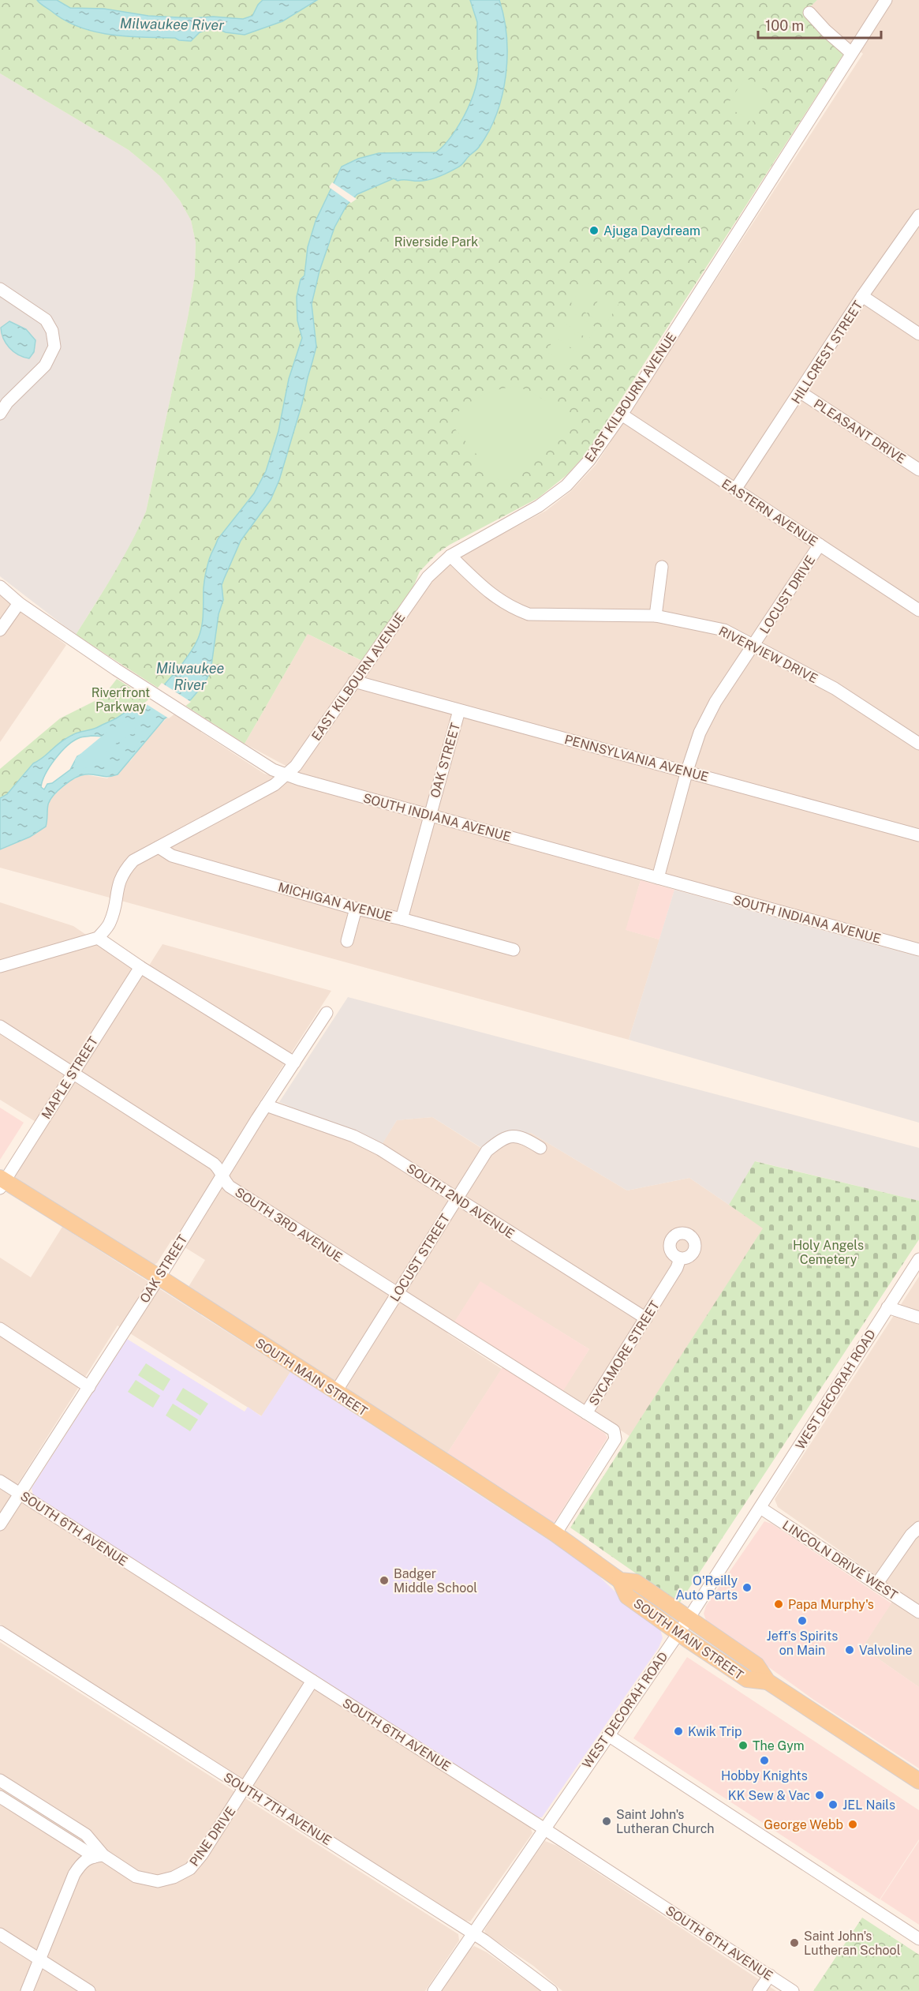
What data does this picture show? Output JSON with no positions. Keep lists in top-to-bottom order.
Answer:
{
  "streets": {
    "main road": ["SOUTH MAIN STREET"],
    "street": [
      "HILLCREST STREET",
      "EAST KILBOURN AVENUE",
      "PLEASANT DRIVE",
      "EASTERN AVENUE",
      "LOCUST DRIVE",
      "RIVERVIEW DRIVE",
      "PENNSYLVANIA AVENUE",
      "OAK STREET",
      "SOUTH INDIANA AVENUE",
      "MICHIGAN AVENUE",
      "MAPLE STREET",
      "SOUTH 2ND AVENUE",
      "SOUTH 3RD AVENUE",
      "LOCUST STREET",
      "SYCAMORE STREET",
      "WEST DECORAH ROAD",
      "SOUTH 6TH AVENUE",
      "LINCOLN DRIVE WEST",
      "SOUTH 7TH AVENUE",
      "PINE DRIVE"
    ]
  },
  "crossings": [
    ["HILLCREST STREET", "PLEASANT DRIVE"],
    ["HILLCREST STREET", "EASTERN AVENUE"],
    ["EAST KILBOURN AVENUE", "EASTERN AVENUE"],
    ["EAST KILBOURN AVENUE", "RIVERVIEW DRIVE"],
    ["EAST KILBOURN AVENUE", "PENNSYLVANIA AVENUE"],
    ["EAST KILBOURN AVENUE", "SOUTH INDIANA AVENUE"],
    ["EAST KILBOURN AVENUE", "MICHIGAN AVENUE"],
    ["EASTERN AVENUE", "LOCUST DRIVE"],
    ["LOCUST DRIVE", "RIVERVIEW DRIVE"],
    ["LOCUST DRIVE", "PENNSYLVANIA AVENUE"],
    ["LOCUST DRIVE", "SOUTH INDIANA AVENUE"],
    ["PENNSYLVANIA AVENUE", "OAK STREET"],
    ["OAK STREET", "SOUTH INDIANA AVENUE"],
    ["OAK STREET", "MICHIGAN AVENUE"],
    ["OAK STREET", "SOUTH 2ND AVENUE"],
    ["OAK STREET", "SOUTH 3RD AVENUE"],
    ["OAK STREET", "SOUTH MAIN STREET"],
    ["OAK STREET", "SOUTH 6TH AVENUE"],
    ["MAPLE STREET", "SOUTH 3RD AVENUE"],
    ["MAPLE STREET", "SOUTH MAIN STREET"],
    ["SOUTH 2ND AVENUE", "LOCUST STREET"],
    ["SOUTH 2ND AVENUE", "SYCAMORE STREET"],
    ["SOUTH 3RD AVENUE", "LOCUST STREET"],
    ["SOUTH 3RD AVENUE", "SYCAMORE STREET"],
    ["LOCUST STREET", "SOUTH MAIN STREET"],
    ["SYCAMORE STREET", "SOUTH MAIN STREET"],
    ["SOUTH MAIN STREET", "WEST DECORAH ROAD"],
    ["WEST DECORAH ROAD", "SOUTH 6TH AVENUE"],
    ["WEST DECORAH ROAD", "LINCOLN DRIVE WEST"],
    ["WEST DECORAH ROAD", "SOUTH 7TH AVENUE"],
    ["SOUTH 6TH AVENUE", "PINE DRIVE"],
    ["SOUTH 7TH AVENUE", "PINE DRIVE"]
  ],
  "water": ["Milwaukee River"],
  "parks": ["Riverside Park", "Riverfront Parkway", "Holy Angels Cemetery"],
  "places": [
    "Ajuga Daydream",
    "Badger Middle School",
    "O'Reilly Auto Parts",
    "Papa Murphy's",
    "Jeff's Spirits on Main",
    "Valvoline",
    "Kwik Trip",
    "The Gym",
    "Hobby Knights",
    "KK Sew & Vac",
    "JEL Nails",
    "Saint John's Lutheran Church",
    "George Webb",
    "Saint John's Lutheran School"
  ],
  "scale_bar": "100 m"
}
